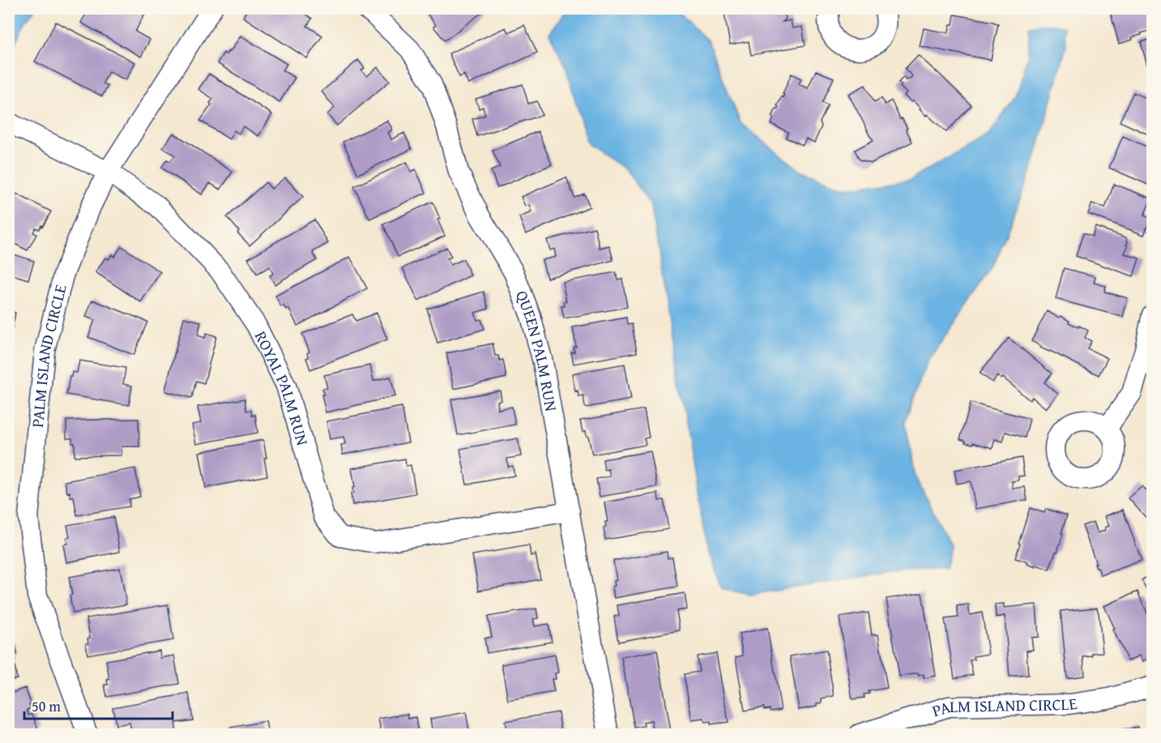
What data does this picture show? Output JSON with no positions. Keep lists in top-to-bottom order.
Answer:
{
  "streets": {
    "street": ["QUEEN PALM RUN", "PALM ISLAND CIRCLE", "ROYAL PALM RUN"]
  },
  "crossings": [
    ["QUEEN PALM RUN", "ROYAL PALM RUN"],
    ["PALM ISLAND CIRCLE", "ROYAL PALM RUN"]
  ],
  "scale_bar": "50 m"
}
